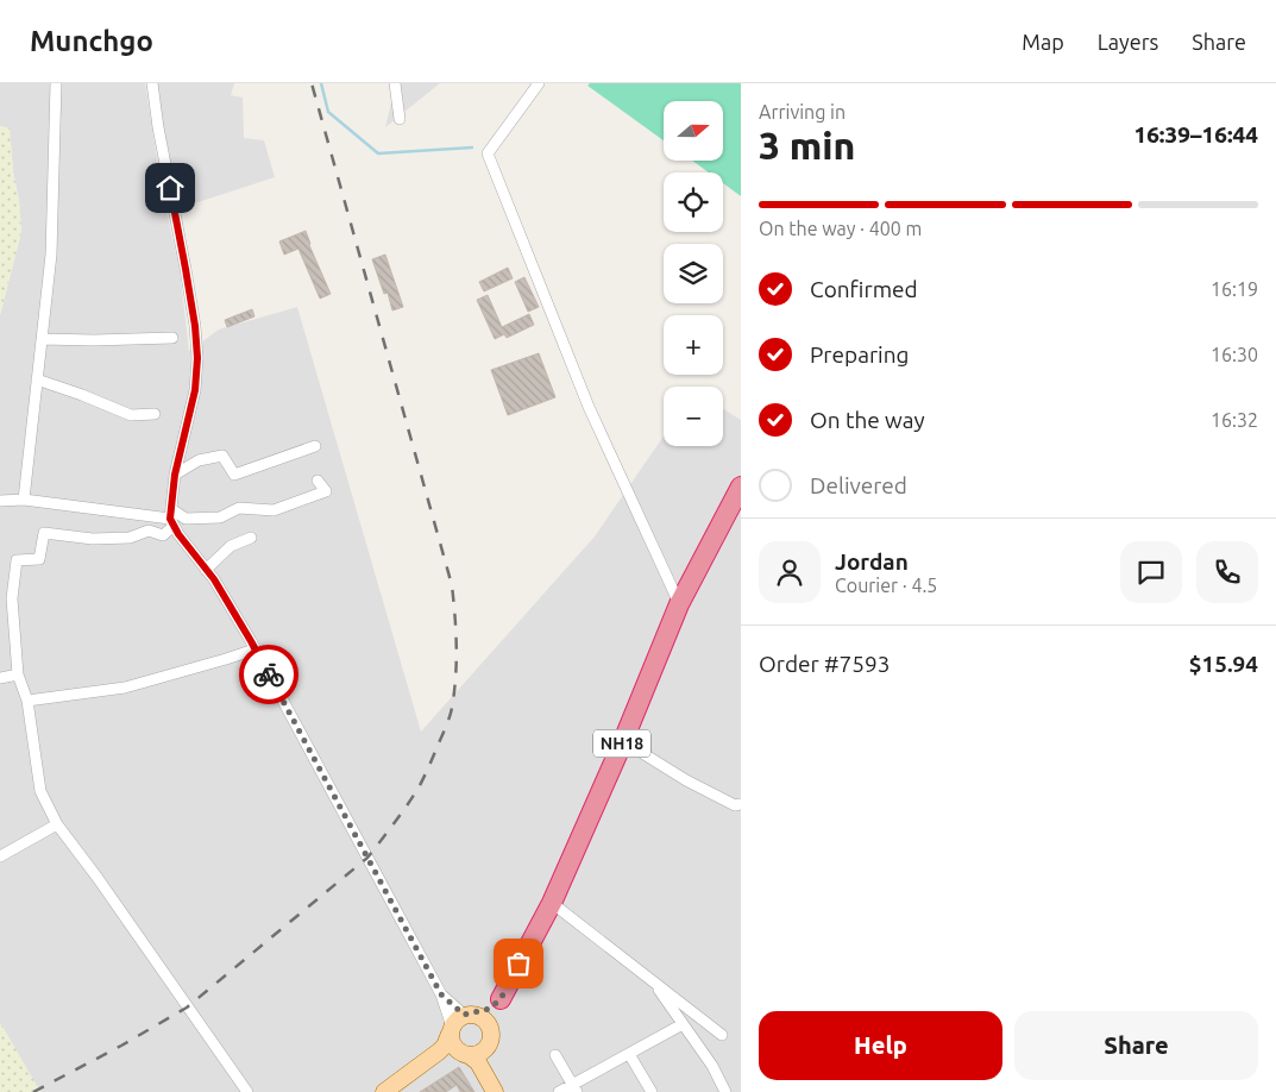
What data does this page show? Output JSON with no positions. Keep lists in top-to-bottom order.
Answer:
{
  "streets": {
    "highway": ["NH18"]
  },
  "north": "right",
  "page": {
    "header": "Munchgo",
    "nav": ["Map", "Layers", "Share"],
    "heading": ["3 min", "Arriving in", "16:39–16:44"],
    "panel": [
      "Jordan",
      "Courier · 4.5",
      "Order #7593",
      "$15.94"
    ],
    "map_buttons": ["+", "−"],
    "bar": "On the way · 400 m",
    "list": [
      ["Confirmed", "16:19"],
      ["Preparing", "16:30"],
      ["On the way", "16:32"],
      "Delivered"
    ],
    "buttons": ["Help", "Share"]
  }
}
